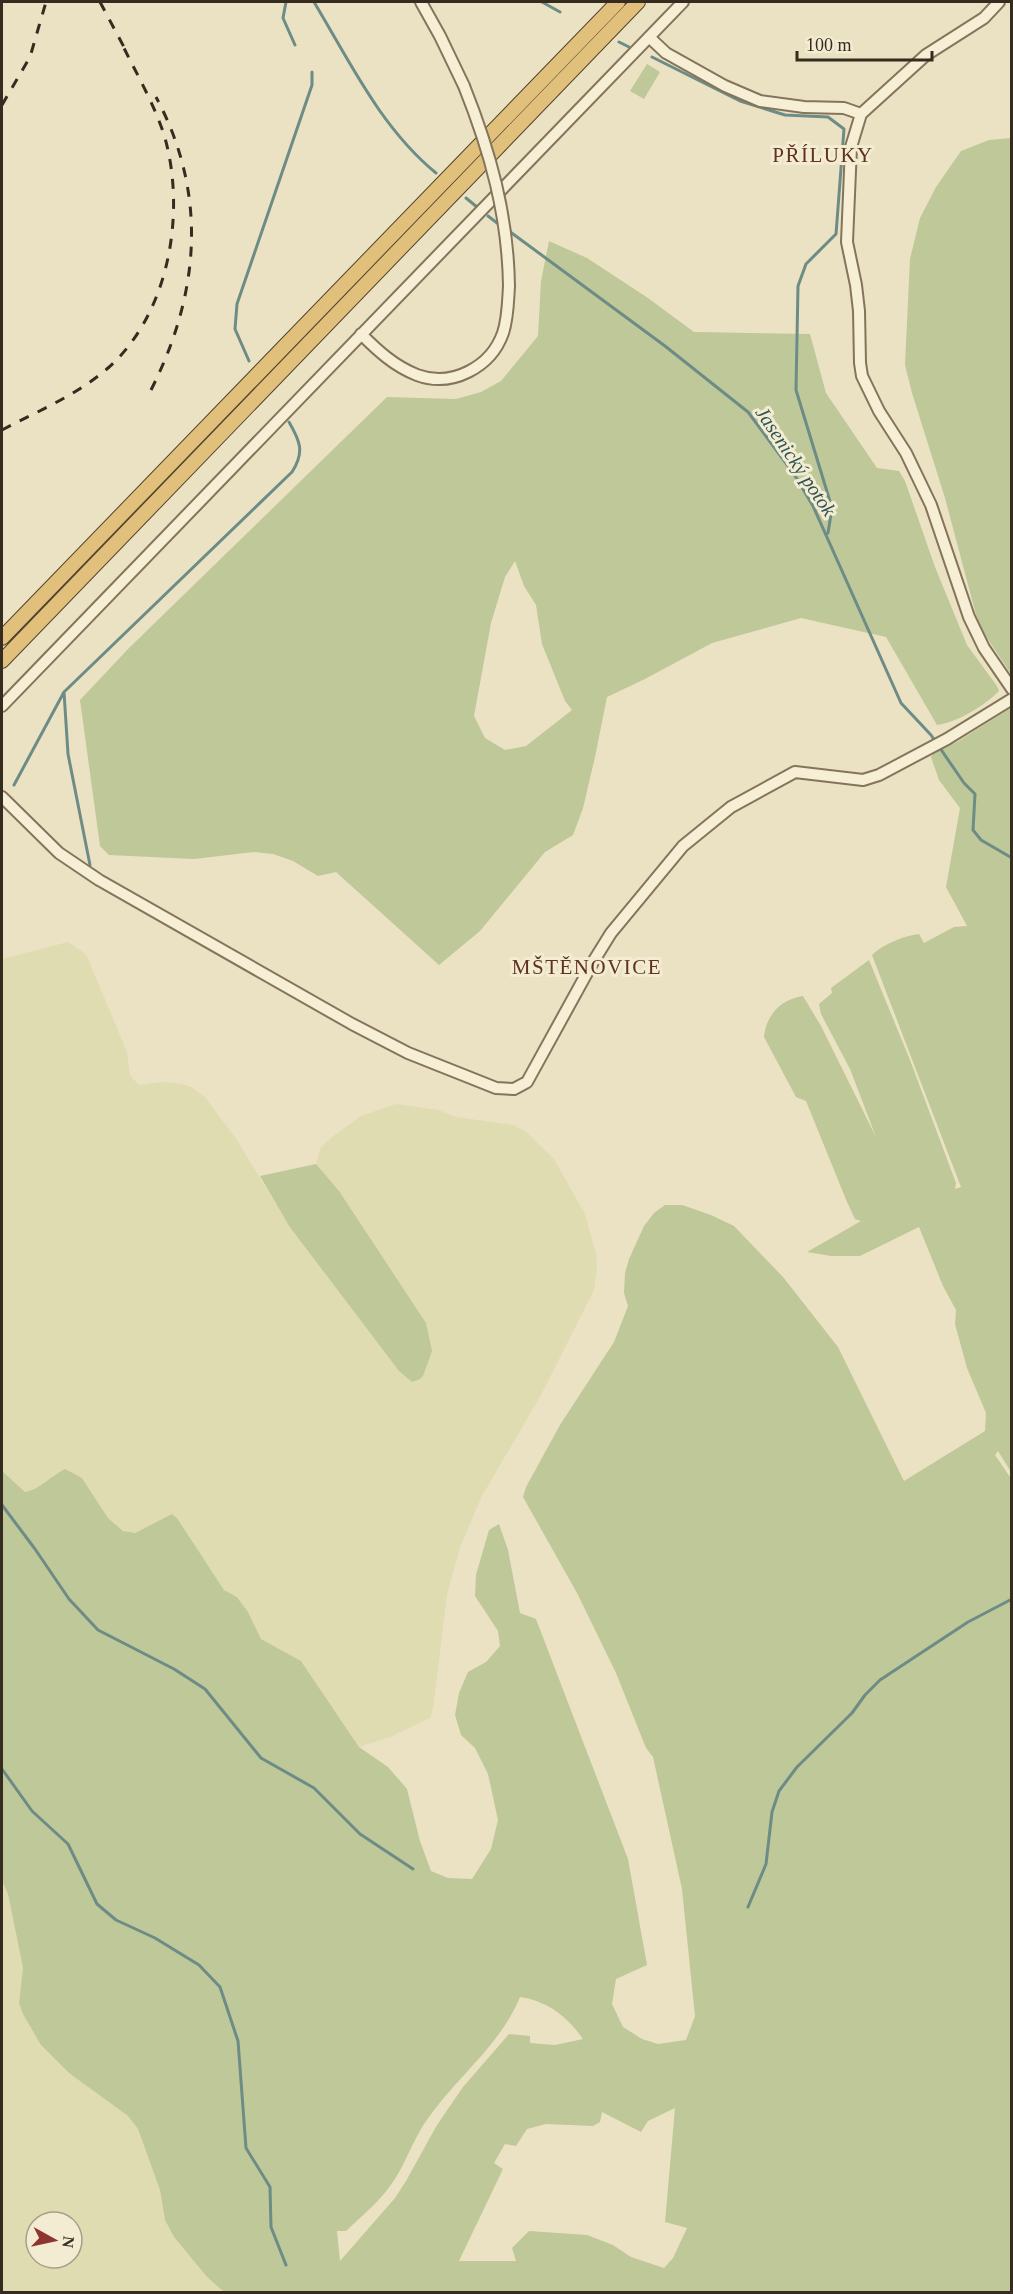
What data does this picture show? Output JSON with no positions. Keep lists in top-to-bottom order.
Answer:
{
  "districts": ["PŘÍLUKY", "MŠTĚNOVICE"],
  "water": ["Jasenický potok"],
  "scale_bar": "100 m",
  "north": "right"
}
